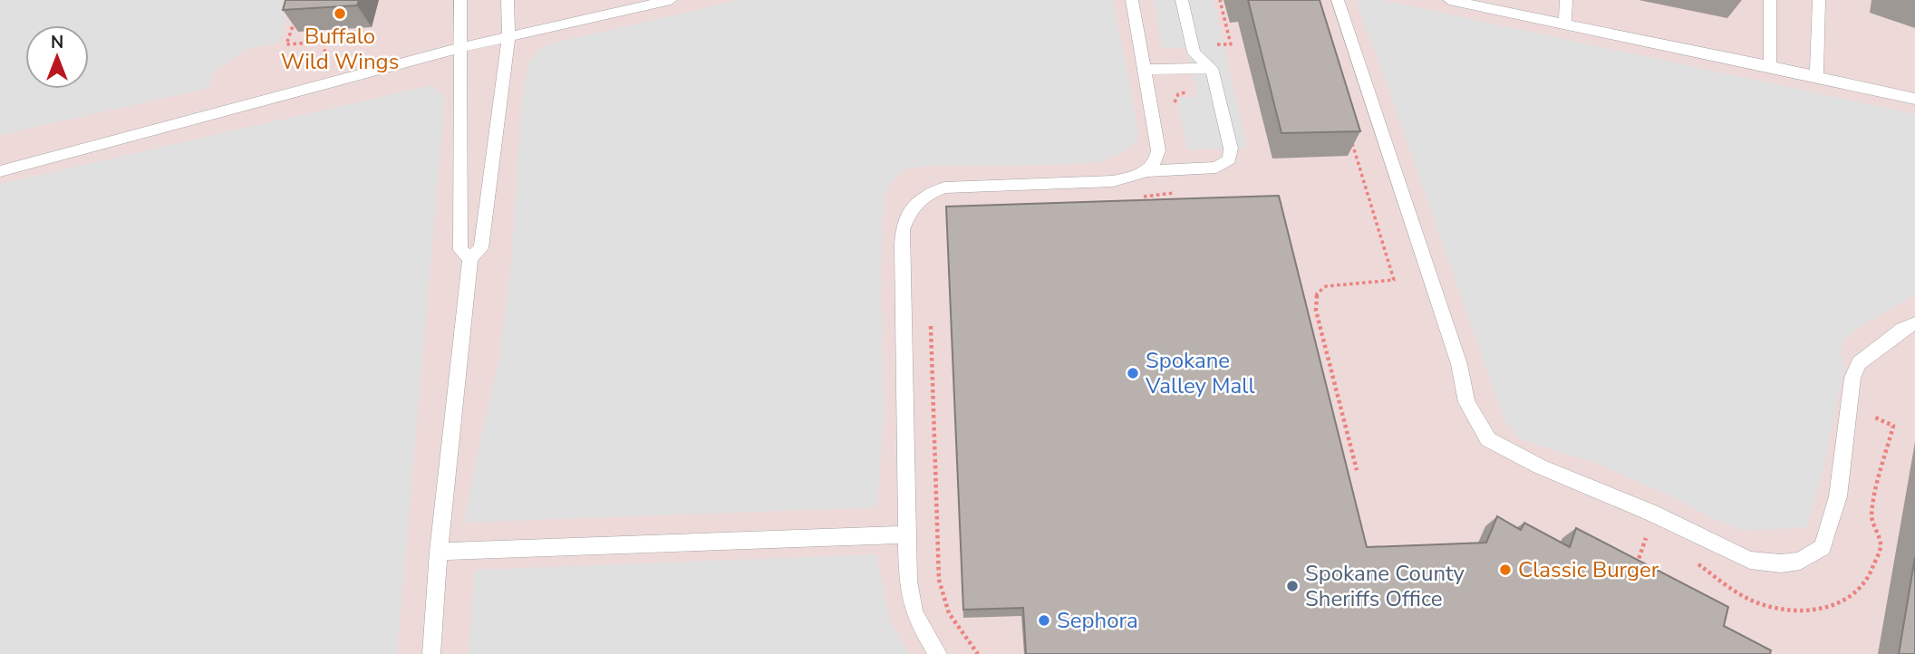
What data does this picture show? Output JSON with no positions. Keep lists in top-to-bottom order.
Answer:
{
  "places": [
    "Buffalo Wild Wings",
    "Spokane Valley Mall",
    "Classic Burger",
    "Spokane County Sheriffs Office",
    "Sephora"
  ],
  "north": "top"
}
